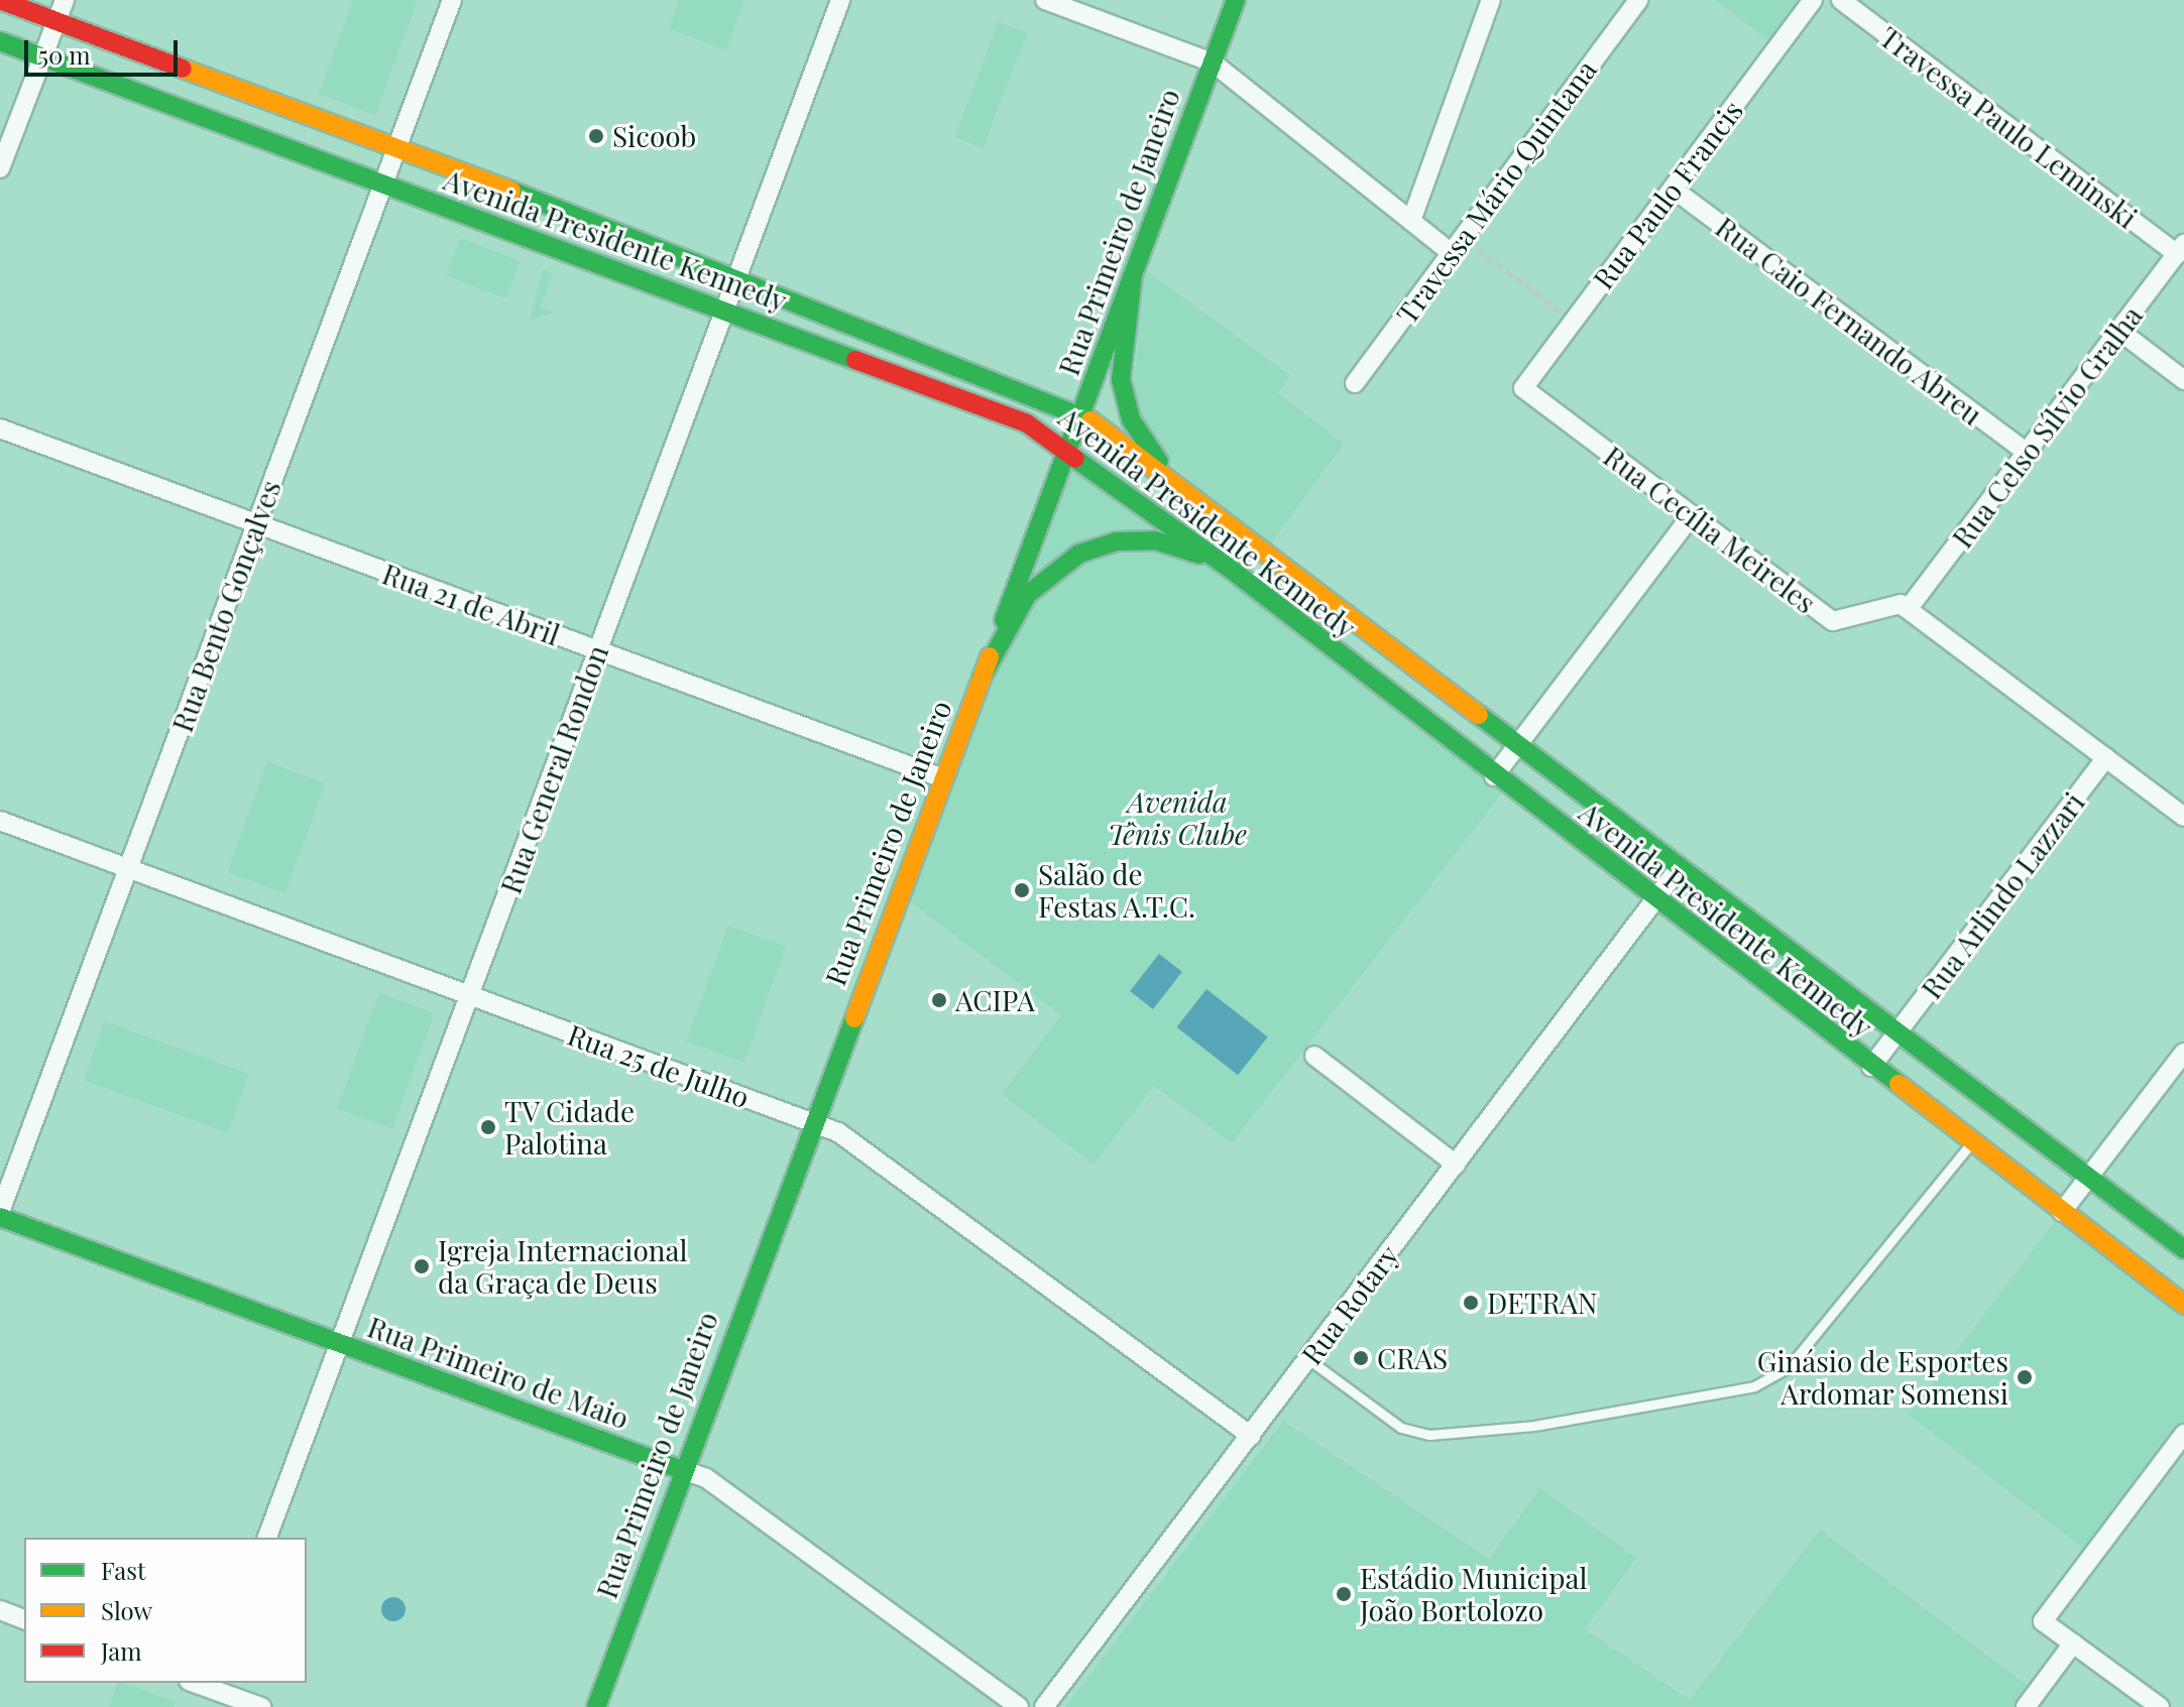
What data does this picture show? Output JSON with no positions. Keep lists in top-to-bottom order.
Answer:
{
  "streets": {
    "main road": ["Rua Primeiro de Janeiro", "Avenida Presidente Kennedy", "Rua Primeiro de Maio"],
    "street": [
      "Travessa Paulo Leminski",
      "Travessa Mário Quintana",
      "Rua Paulo Francis",
      "Rua Caio Fernando Abreu",
      "Rua Celso Sílvio Gralha",
      "Rua Cecília Meireles",
      "Rua 21 de Abril",
      "Rua Bento Gonçalves",
      "Rua General Rondon",
      "Rua Arlindo Lazzari",
      "Rua 25 de Julho",
      "Rua Rotary"
    ]
  },
  "crossings": [
    ["Travessa Paulo Leminski", "Rua Celso Sílvio Gralha"],
    ["Rua Paulo Francis", "Rua Caio Fernando Abreu"],
    ["Rua Paulo Francis", "Rua Cecília Meireles"],
    ["Rua Primeiro de Janeiro", "Avenida Presidente Kennedy"],
    ["Rua Primeiro de Janeiro", "Rua 21 de Abril"],
    ["Rua Primeiro de Janeiro", "Rua 25 de Julho"],
    ["Rua Primeiro de Janeiro", "Rua Primeiro de Maio"],
    ["Avenida Presidente Kennedy", "Rua Bento Gonçalves"],
    ["Avenida Presidente Kennedy", "Rua General Rondon"],
    ["Avenida Presidente Kennedy", "Rua Arlindo Lazzari"],
    ["Avenida Presidente Kennedy", "Rua Rotary"],
    ["Rua Caio Fernando Abreu", "Rua Celso Sílvio Gralha"],
    ["Rua Celso Sílvio Gralha", "Rua Cecília Meireles"],
    ["Rua 21 de Abril", "Rua Bento Gonçalves"],
    ["Rua 21 de Abril", "Rua General Rondon"],
    ["Rua Bento Gonçalves", "Rua 25 de Julho"],
    ["Rua Bento Gonçalves", "Rua Primeiro de Maio"],
    ["Rua General Rondon", "Rua 25 de Julho"],
    ["Rua General Rondon", "Rua Primeiro de Maio"],
    ["Rua 25 de Julho", "Rua Rotary"]
  ],
  "parks": ["Avenida Tênis Clube"],
  "places": [
    "Sicoob",
    "Salão de Festas A.T.C.",
    "ACIPA",
    "TV Cidade Palotina",
    "Igreja Internacional da Graça de Deus",
    "DETRAN",
    "CRAS",
    "Ginásio de Esportes Ardomar Somensi",
    "Estádio Municipal João Bortolozo"
  ],
  "legend": ["Fast", "Slow", "Jam"],
  "scale_bar": "50 m"
}
